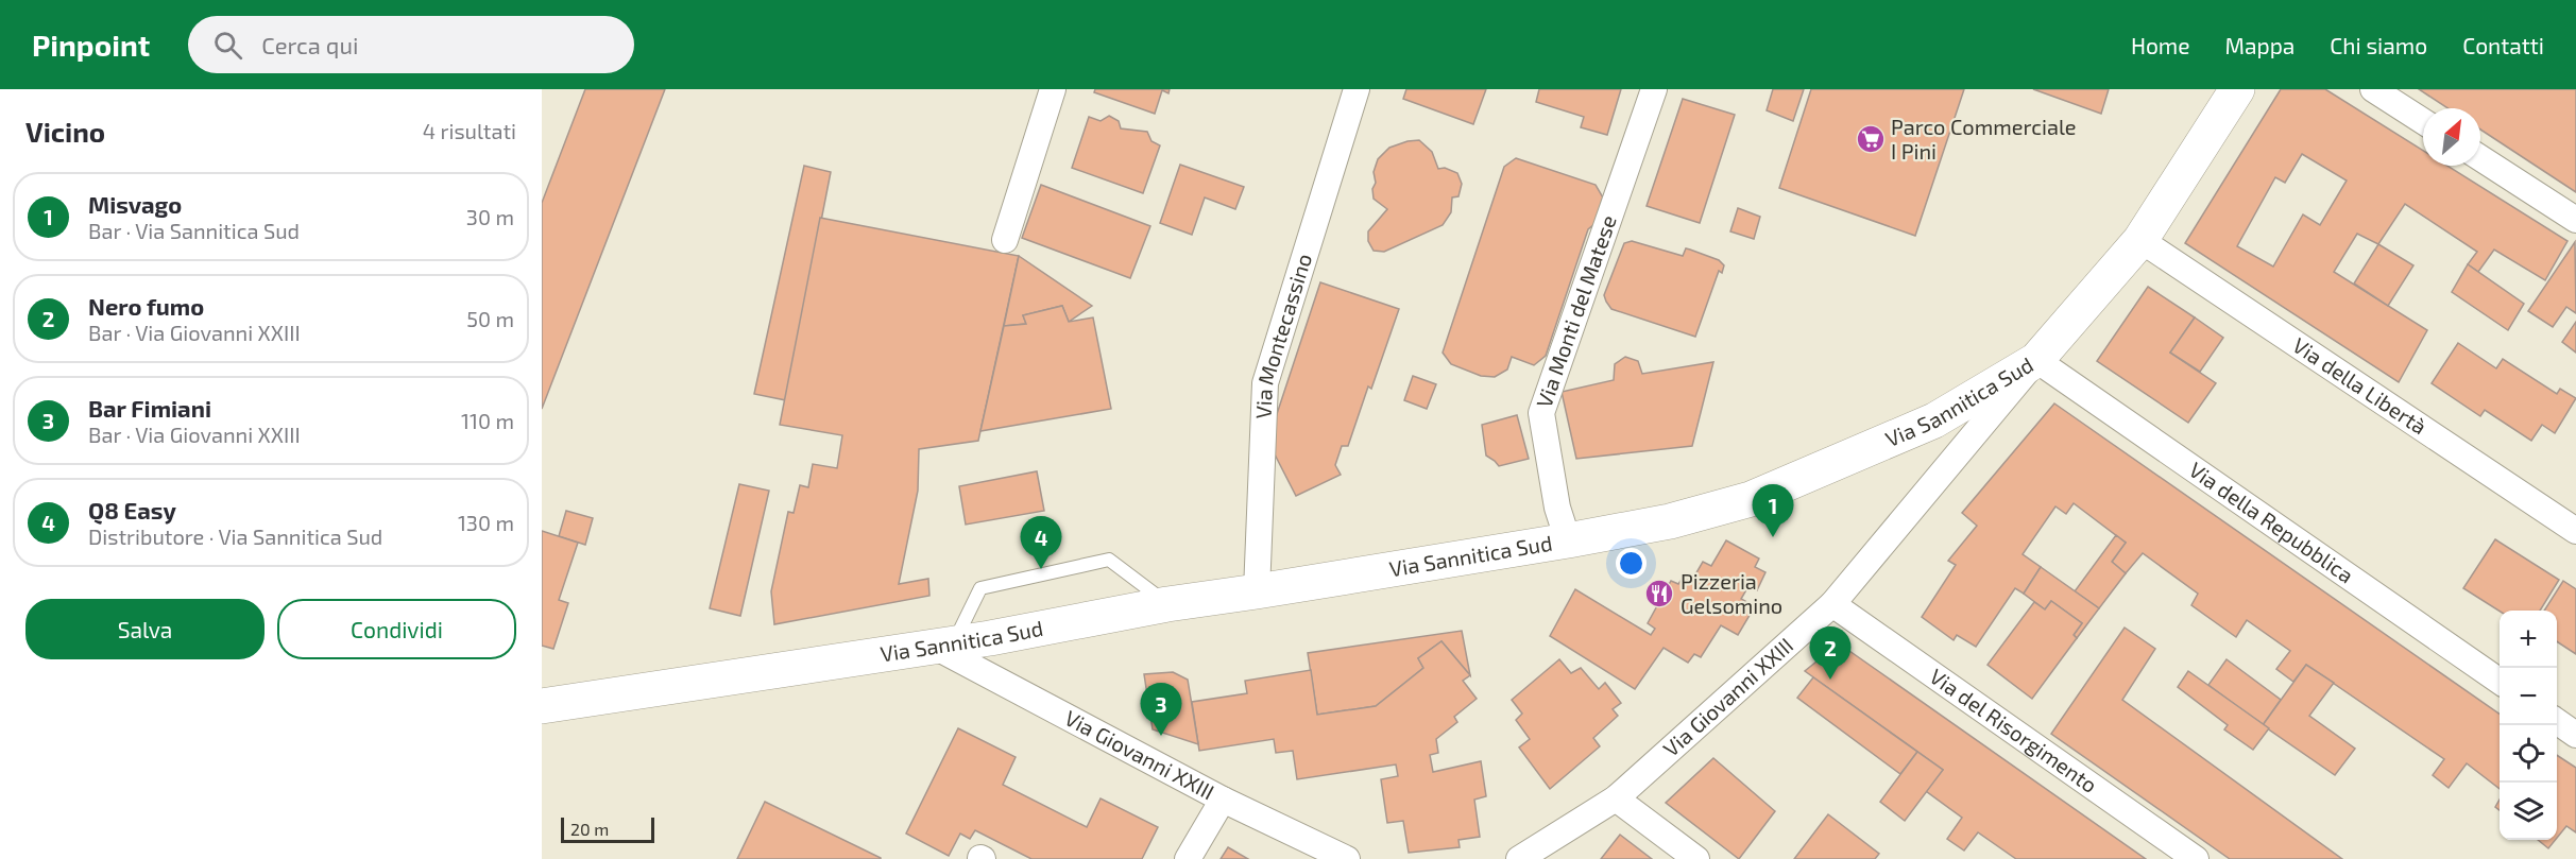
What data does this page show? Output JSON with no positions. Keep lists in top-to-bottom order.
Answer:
{
  "streets": {
    "main road": ["Via Sannitica Sud"],
    "street": [
      "Via Monti del Matese",
      "Via Montecassino",
      "Via della Libertà",
      "Via della Repubblica",
      "Via Giovanni XXIII",
      "Via del Risorgimento"
    ]
  },
  "crossings": [
    ["Via Monti del Matese", "Via Sannitica Sud"],
    ["Via Montecassino", "Via Sannitica Sud"],
    ["Via della Libertà", "Via Sannitica Sud"],
    ["Via Sannitica Sud", "Via della Repubblica"],
    ["Via Sannitica Sud", "Via Giovanni XXIII"],
    ["Via della Repubblica", "Via Giovanni XXIII"],
    ["Via Giovanni XXIII", "Via del Risorgimento"]
  ],
  "places": {
    "supermarket": ["Parco Commerciale I Pini"],
    "restaurant": ["Pizzeria Gelsomino"]
  },
  "scale_bar": "20 m",
  "north": "top right",
  "page": {
    "header": "Pinpoint",
    "search": "Cerca qui",
    "nav": [
      "Home",
      "Mappa",
      "Chi siamo",
      "Contatti"
    ],
    "heading": ["Vicino", "4 risultati"],
    "list": [
      {
        "mark": "1",
        "name": "Misvago",
        "note": "Bar · Via Sannitica Sud",
        "value": "30 m"
      },
      {
        "mark": "2",
        "name": "Nero fumo",
        "note": "Bar · Via Giovanni XXIII",
        "value": "50 m"
      },
      {
        "mark": "3",
        "name": "Bar Fimiani",
        "note": "Bar · Via Giovanni XXIII",
        "value": "110 m"
      },
      {
        "mark": "4",
        "name": "Q8 Easy",
        "note": "Distributore · Via Sannitica Sud",
        "value": "130 m"
      }
    ],
    "pins": [
      "1",
      "4",
      "2",
      "3"
    ],
    "buttons": ["Salva", "Condividi"],
    "map_buttons": ["+", "−"],
    "scale": "20 m"
  }
}
